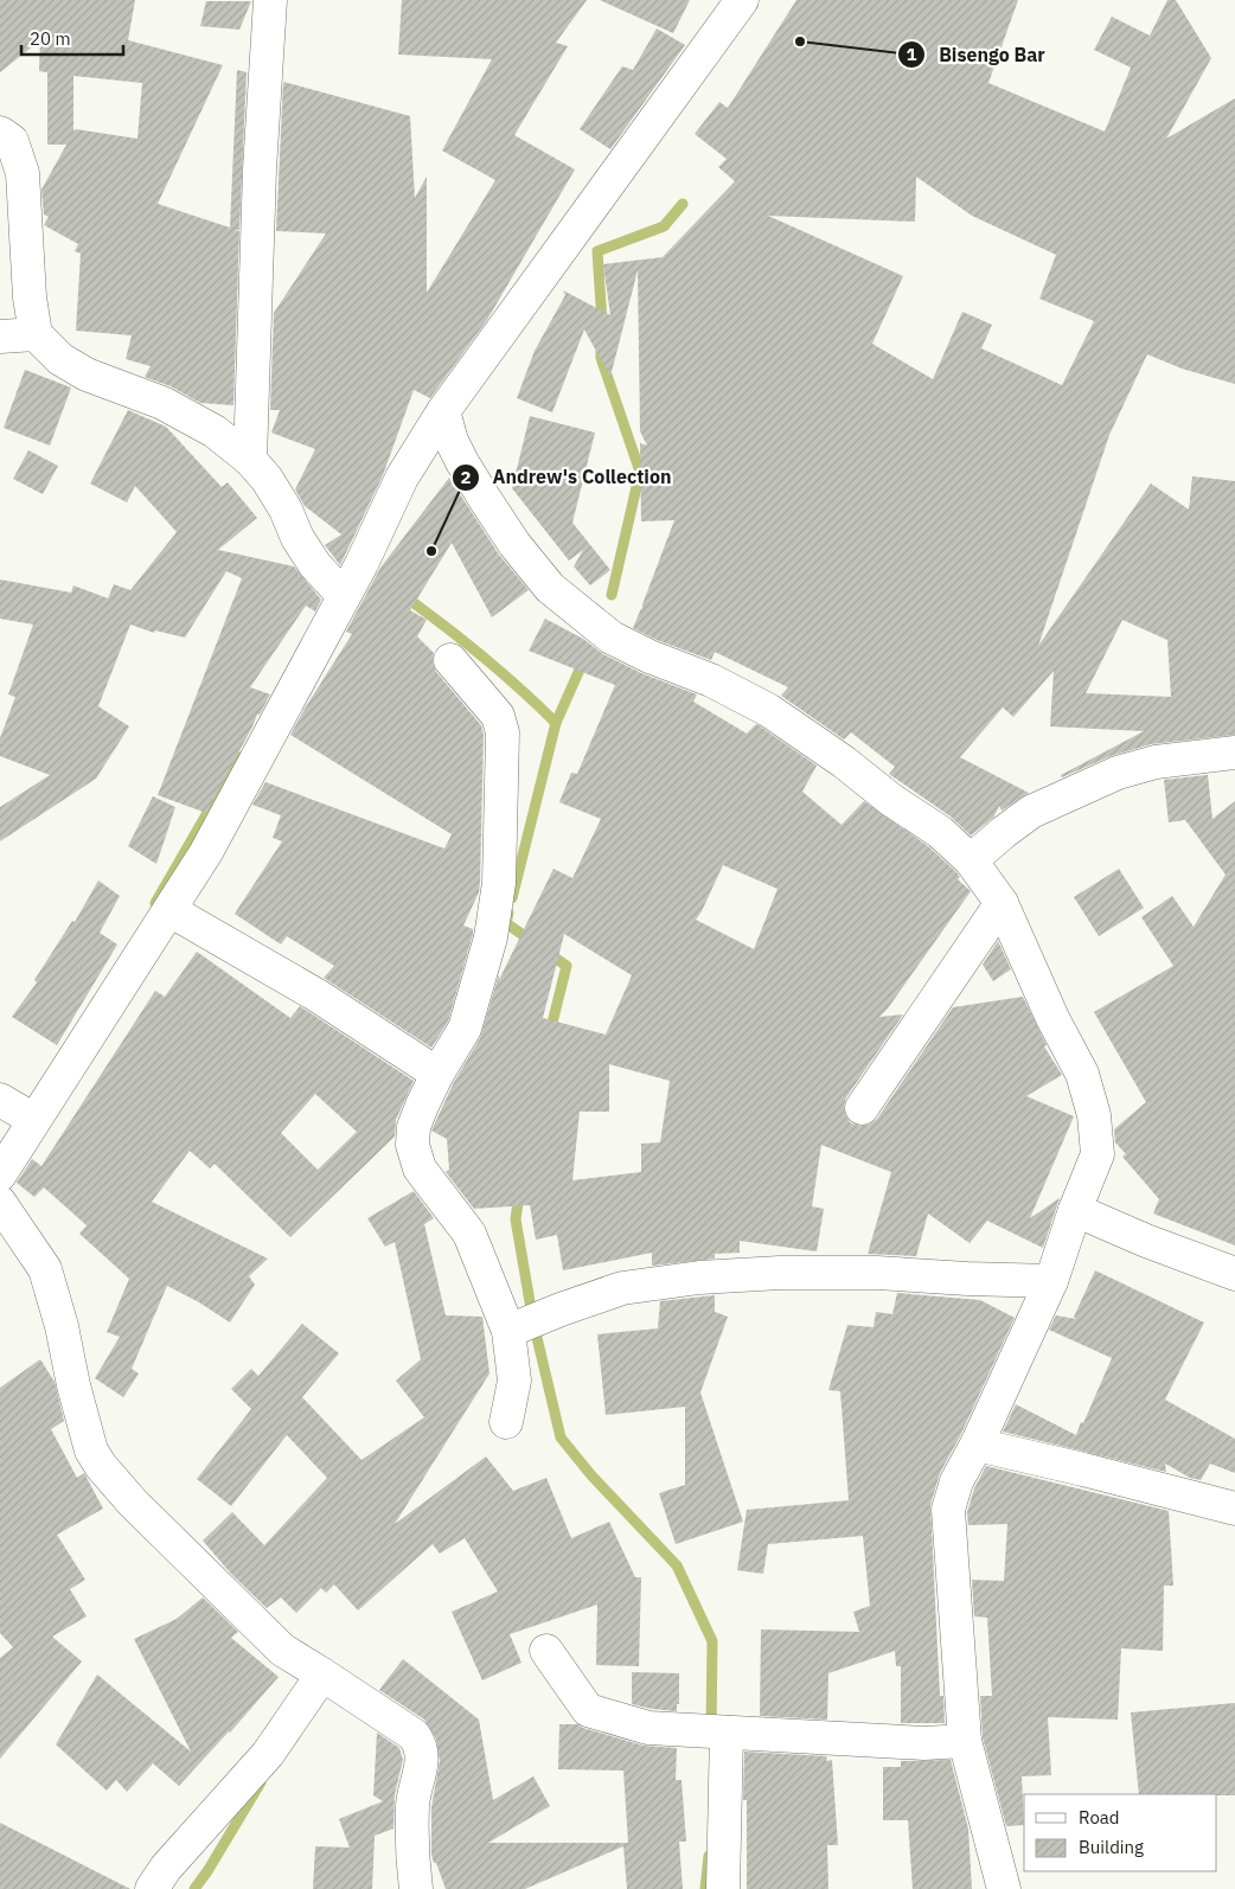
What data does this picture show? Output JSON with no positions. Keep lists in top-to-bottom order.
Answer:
{
  "places": ["Bisengo Bar", "Andrew's Collection"],
  "legend": ["Road", "Building"],
  "scale_bar": "20 m"
}
